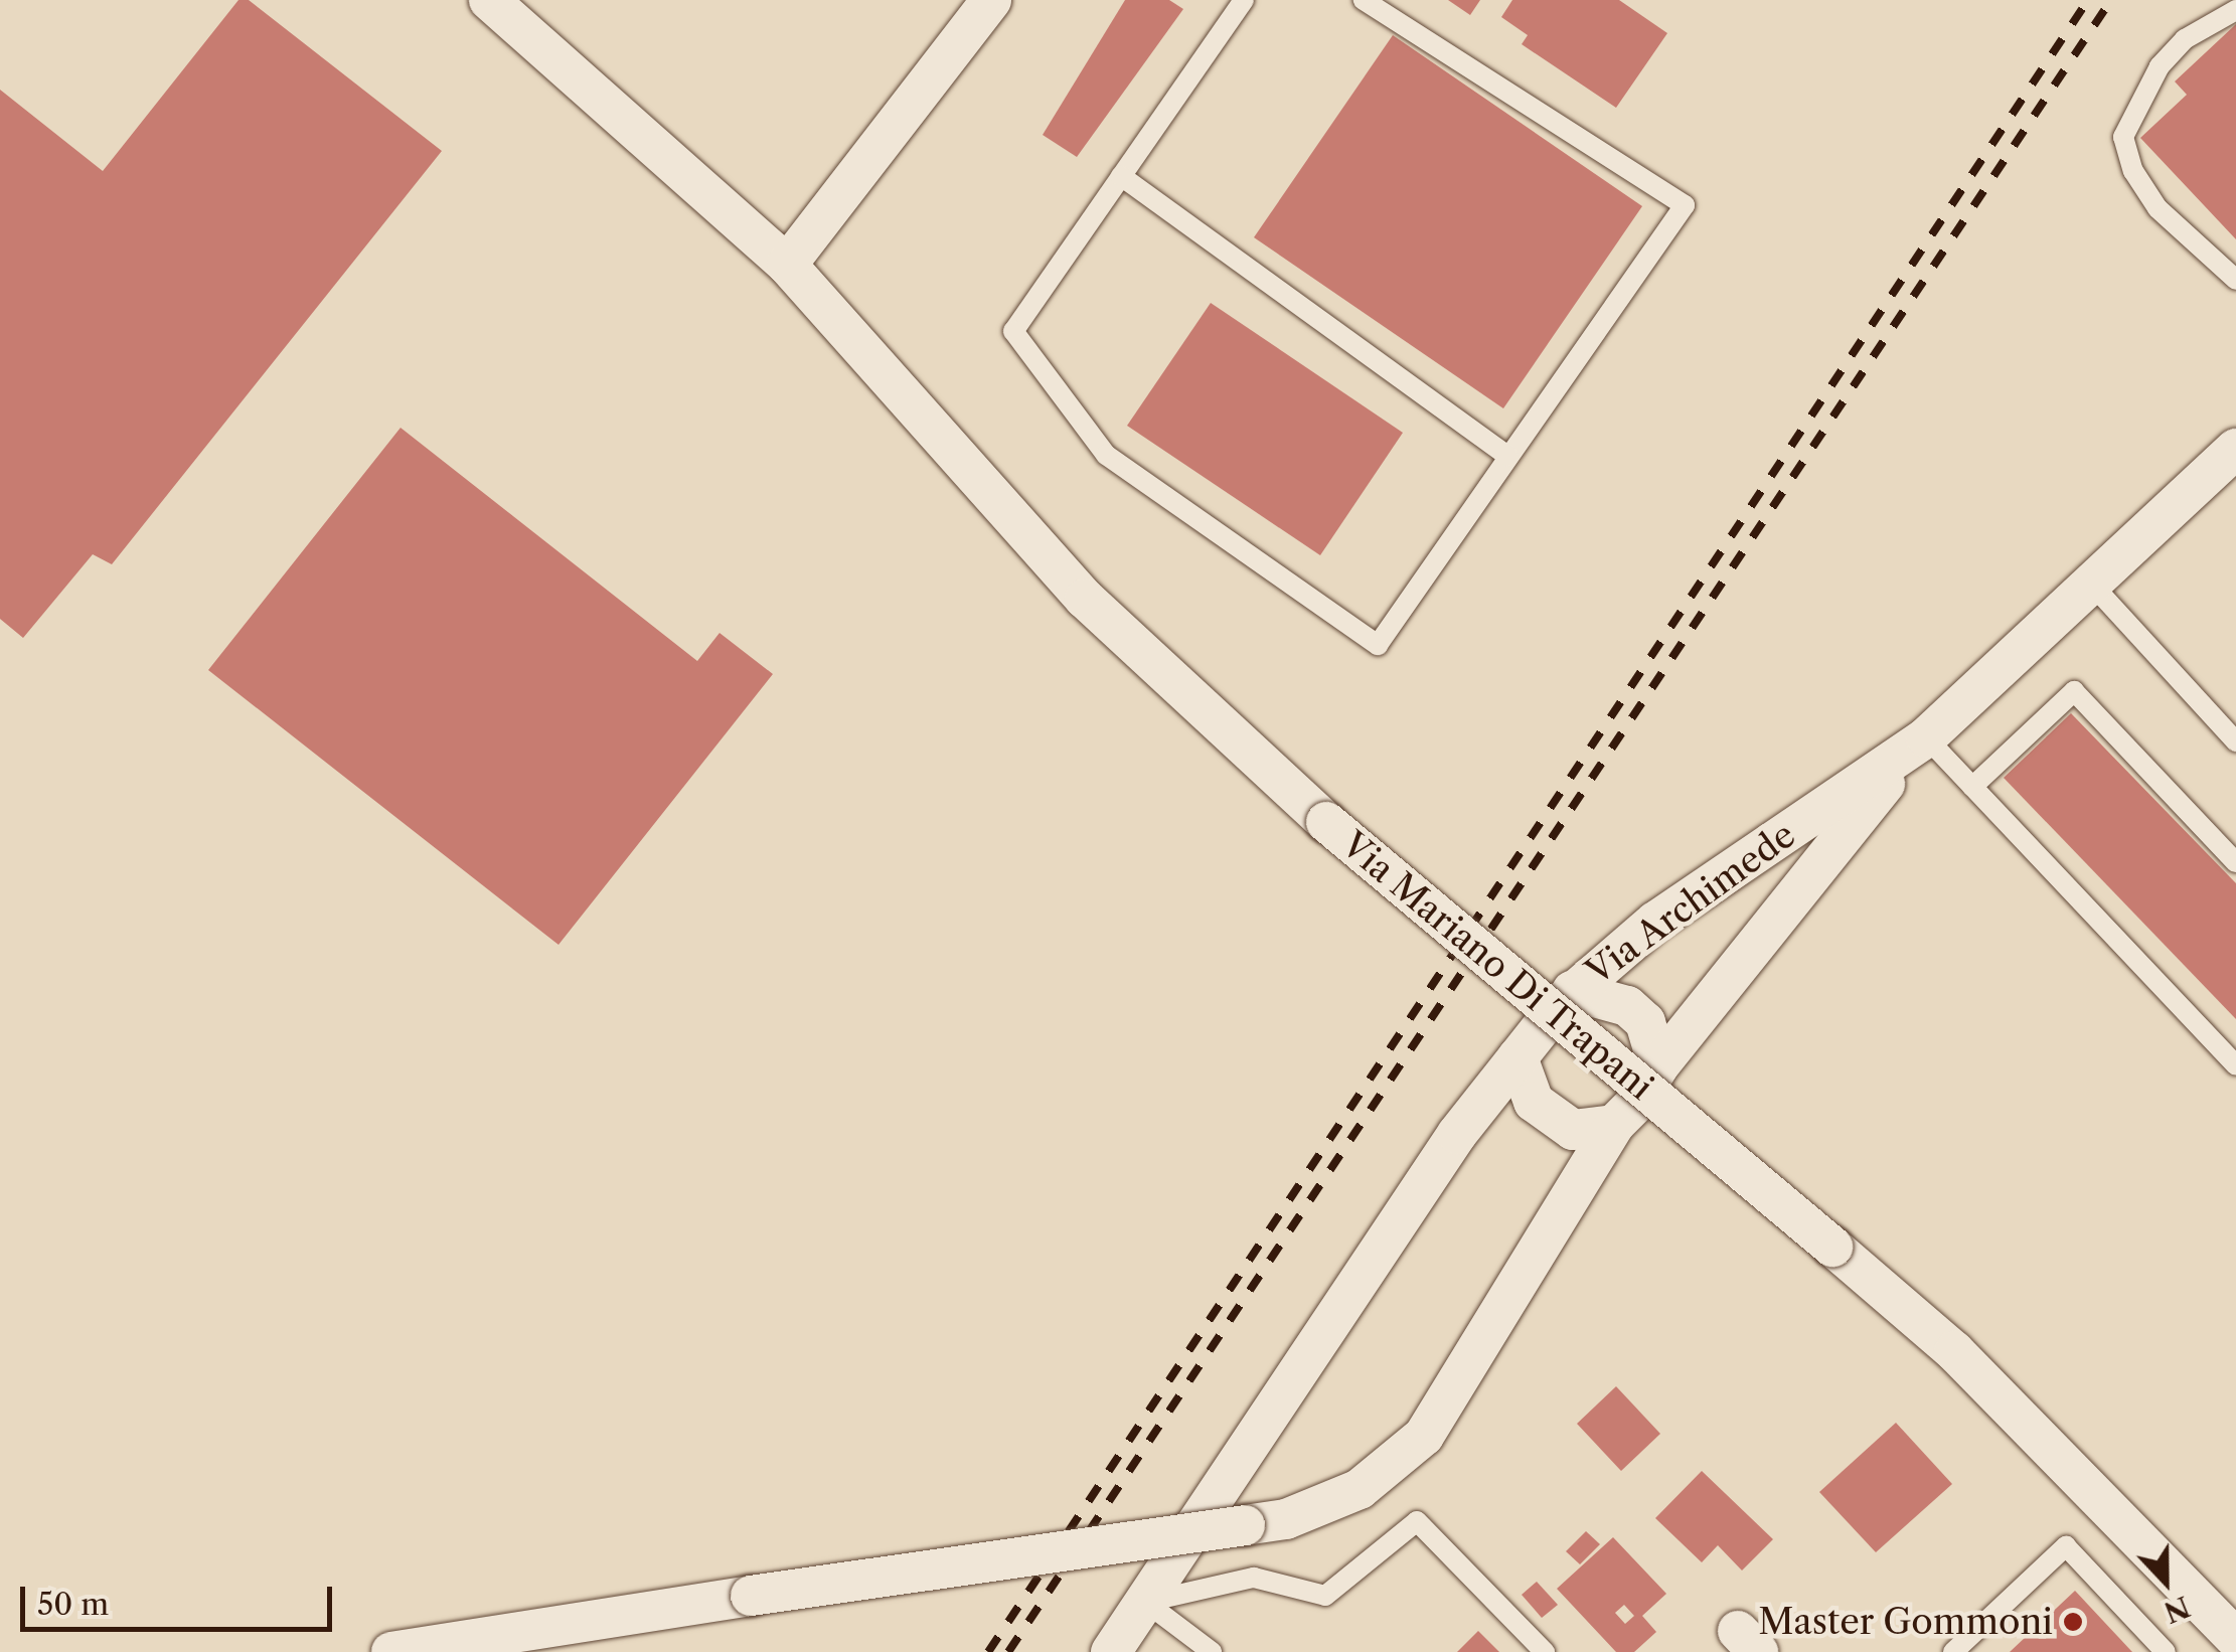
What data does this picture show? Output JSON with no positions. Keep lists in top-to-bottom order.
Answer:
{
  "streets": {
    "street": ["Via Archimede", "Via Mariano Di Trapani"]
  },
  "places": ["Master Gommoni"],
  "scale_bar": "50 m",
  "north": "bottom"
}
